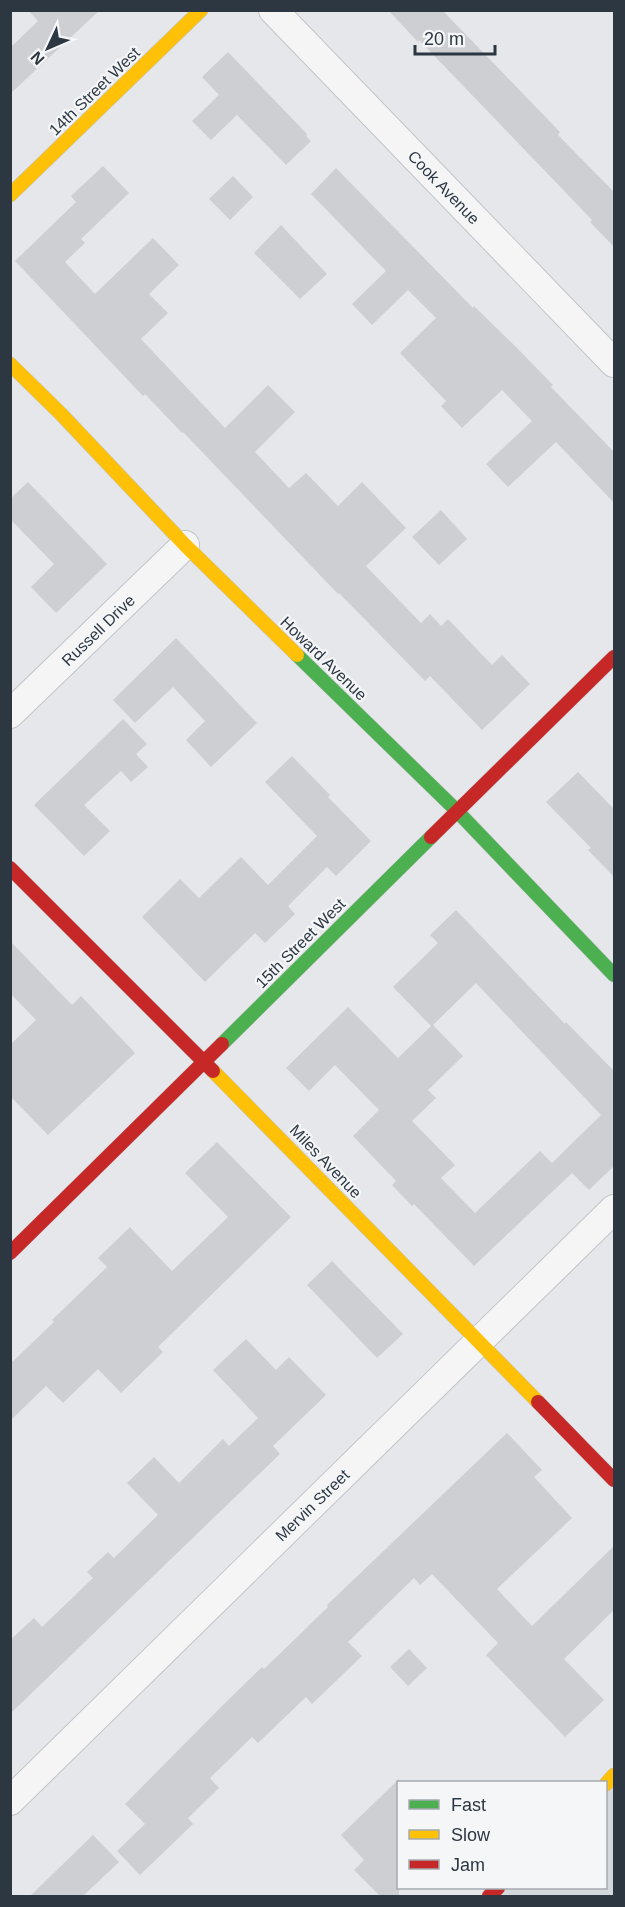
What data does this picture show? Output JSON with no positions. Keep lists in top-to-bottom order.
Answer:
{
  "streets": {
    "street": [
      "14th Street West",
      "Cook Avenue",
      "Russell Drive",
      "Howard Avenue",
      "15th Street West",
      "Miles Avenue",
      "Mervin Street"
    ]
  },
  "crossings": [
    ["Russell Drive", "Howard Avenue"],
    ["Howard Avenue", "15th Street West"],
    ["15th Street West", "Miles Avenue"],
    ["Miles Avenue", "Mervin Street"]
  ],
  "legend": ["Fast", "Slow", "Jam"],
  "scale_bar": "20 m",
  "north": "bottom left"
}
